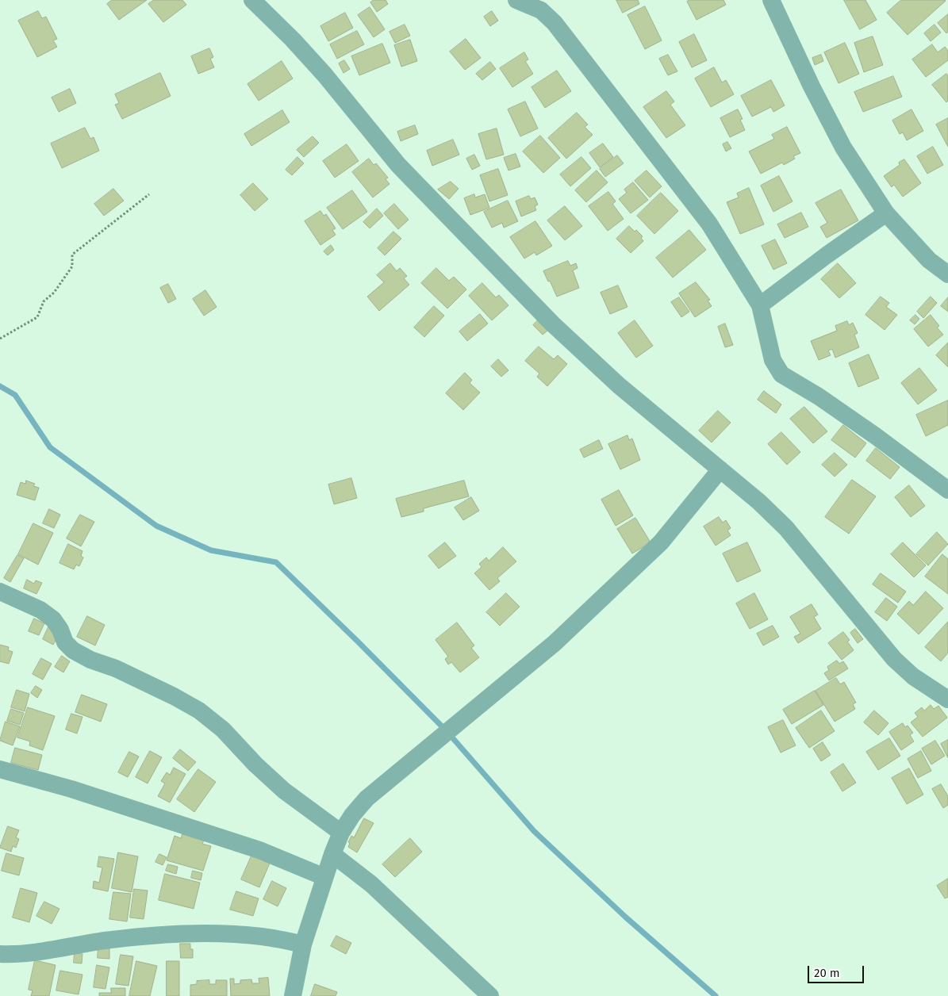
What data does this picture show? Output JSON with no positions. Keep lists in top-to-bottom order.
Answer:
{
  "scale_bar": "20 m"
}
